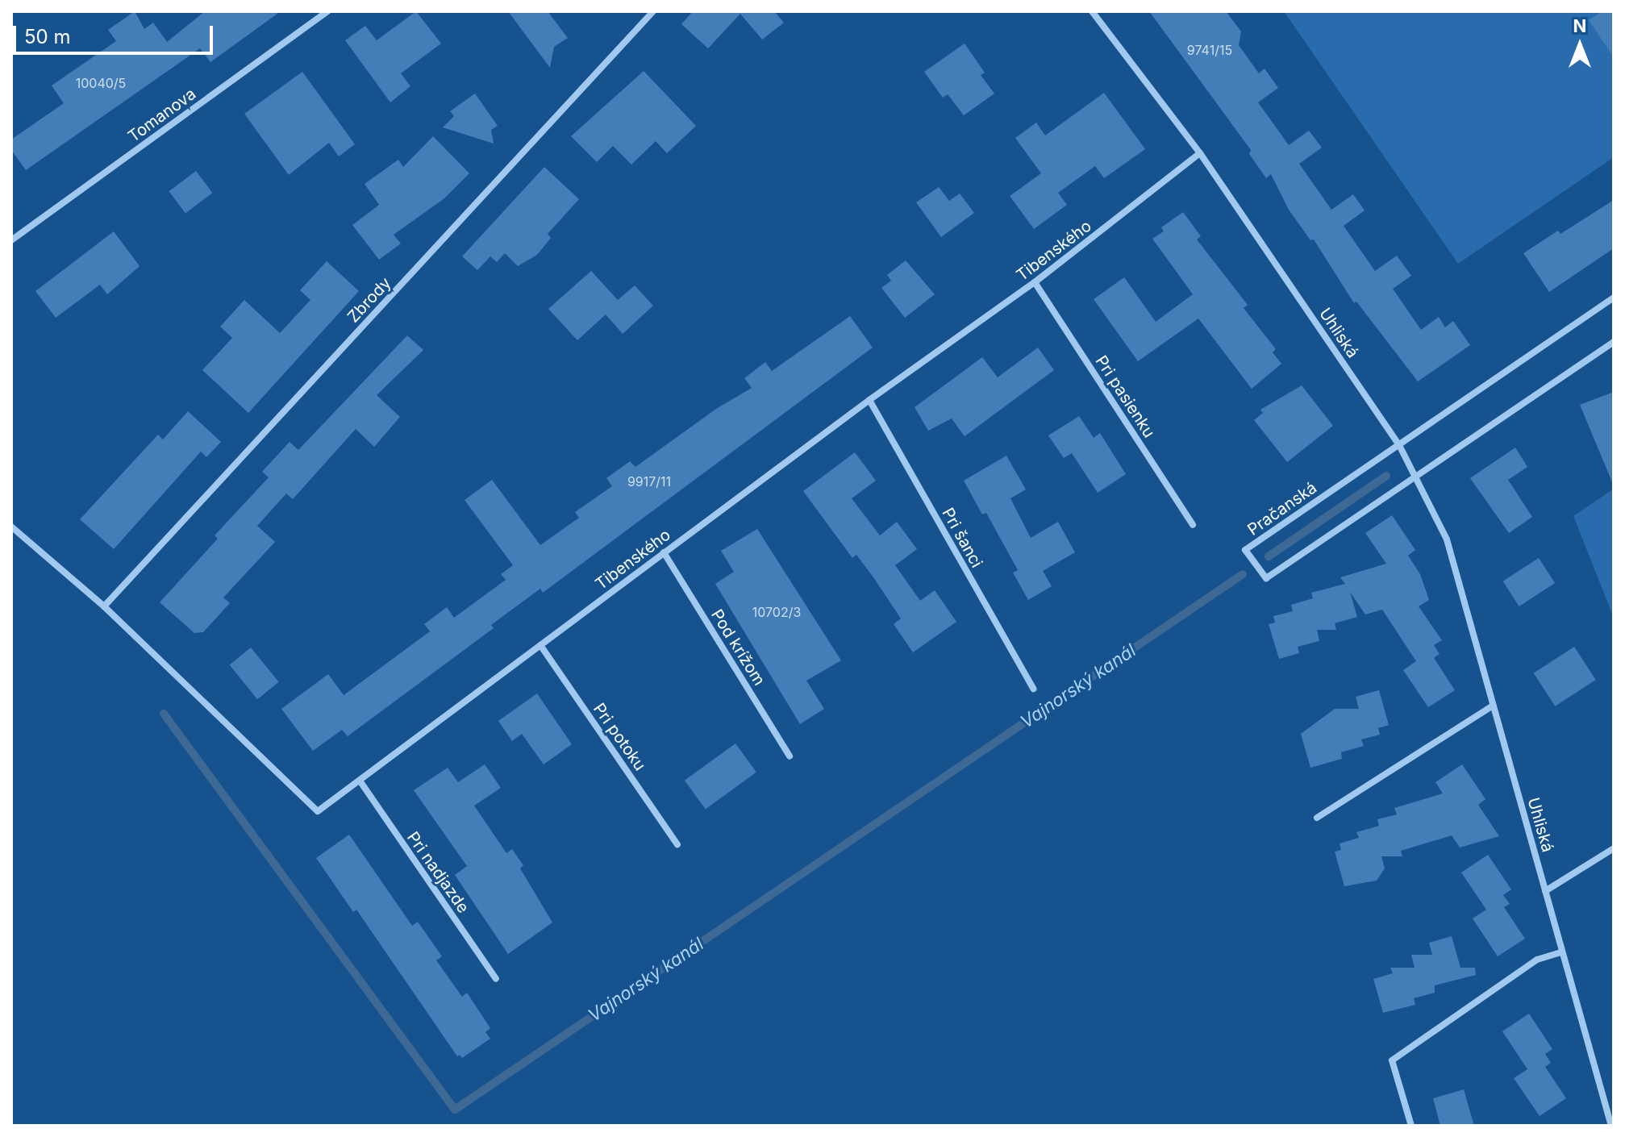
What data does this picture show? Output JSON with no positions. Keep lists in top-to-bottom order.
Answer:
{
  "streets": {
    "street": [
      "Tomanova",
      "Tibenského",
      "Zbrody",
      "Uhliská",
      "Pri pasienku",
      "Pračanská",
      "Pri šanci",
      "Pod krížom",
      "Pri potoku",
      "Pri nadjazde"
    ]
  },
  "crossings": [
    ["Tibenského", "Zbrody"],
    ["Tibenského", "Uhliská"],
    ["Tibenského", "Pri pasienku"],
    ["Tibenského", "Pri šanci"],
    ["Tibenského", "Pod krížom"],
    ["Tibenského", "Pri potoku"],
    ["Tibenského", "Pri nadjazde"],
    ["Uhliská", "Pračanská"]
  ],
  "water": ["Vajnorský kanál"],
  "house_numbers": [
    "9741/15",
    "10040/5",
    "9917/11",
    "10702/3"
  ],
  "scale_bar": "50 m",
  "north": "top"
}
